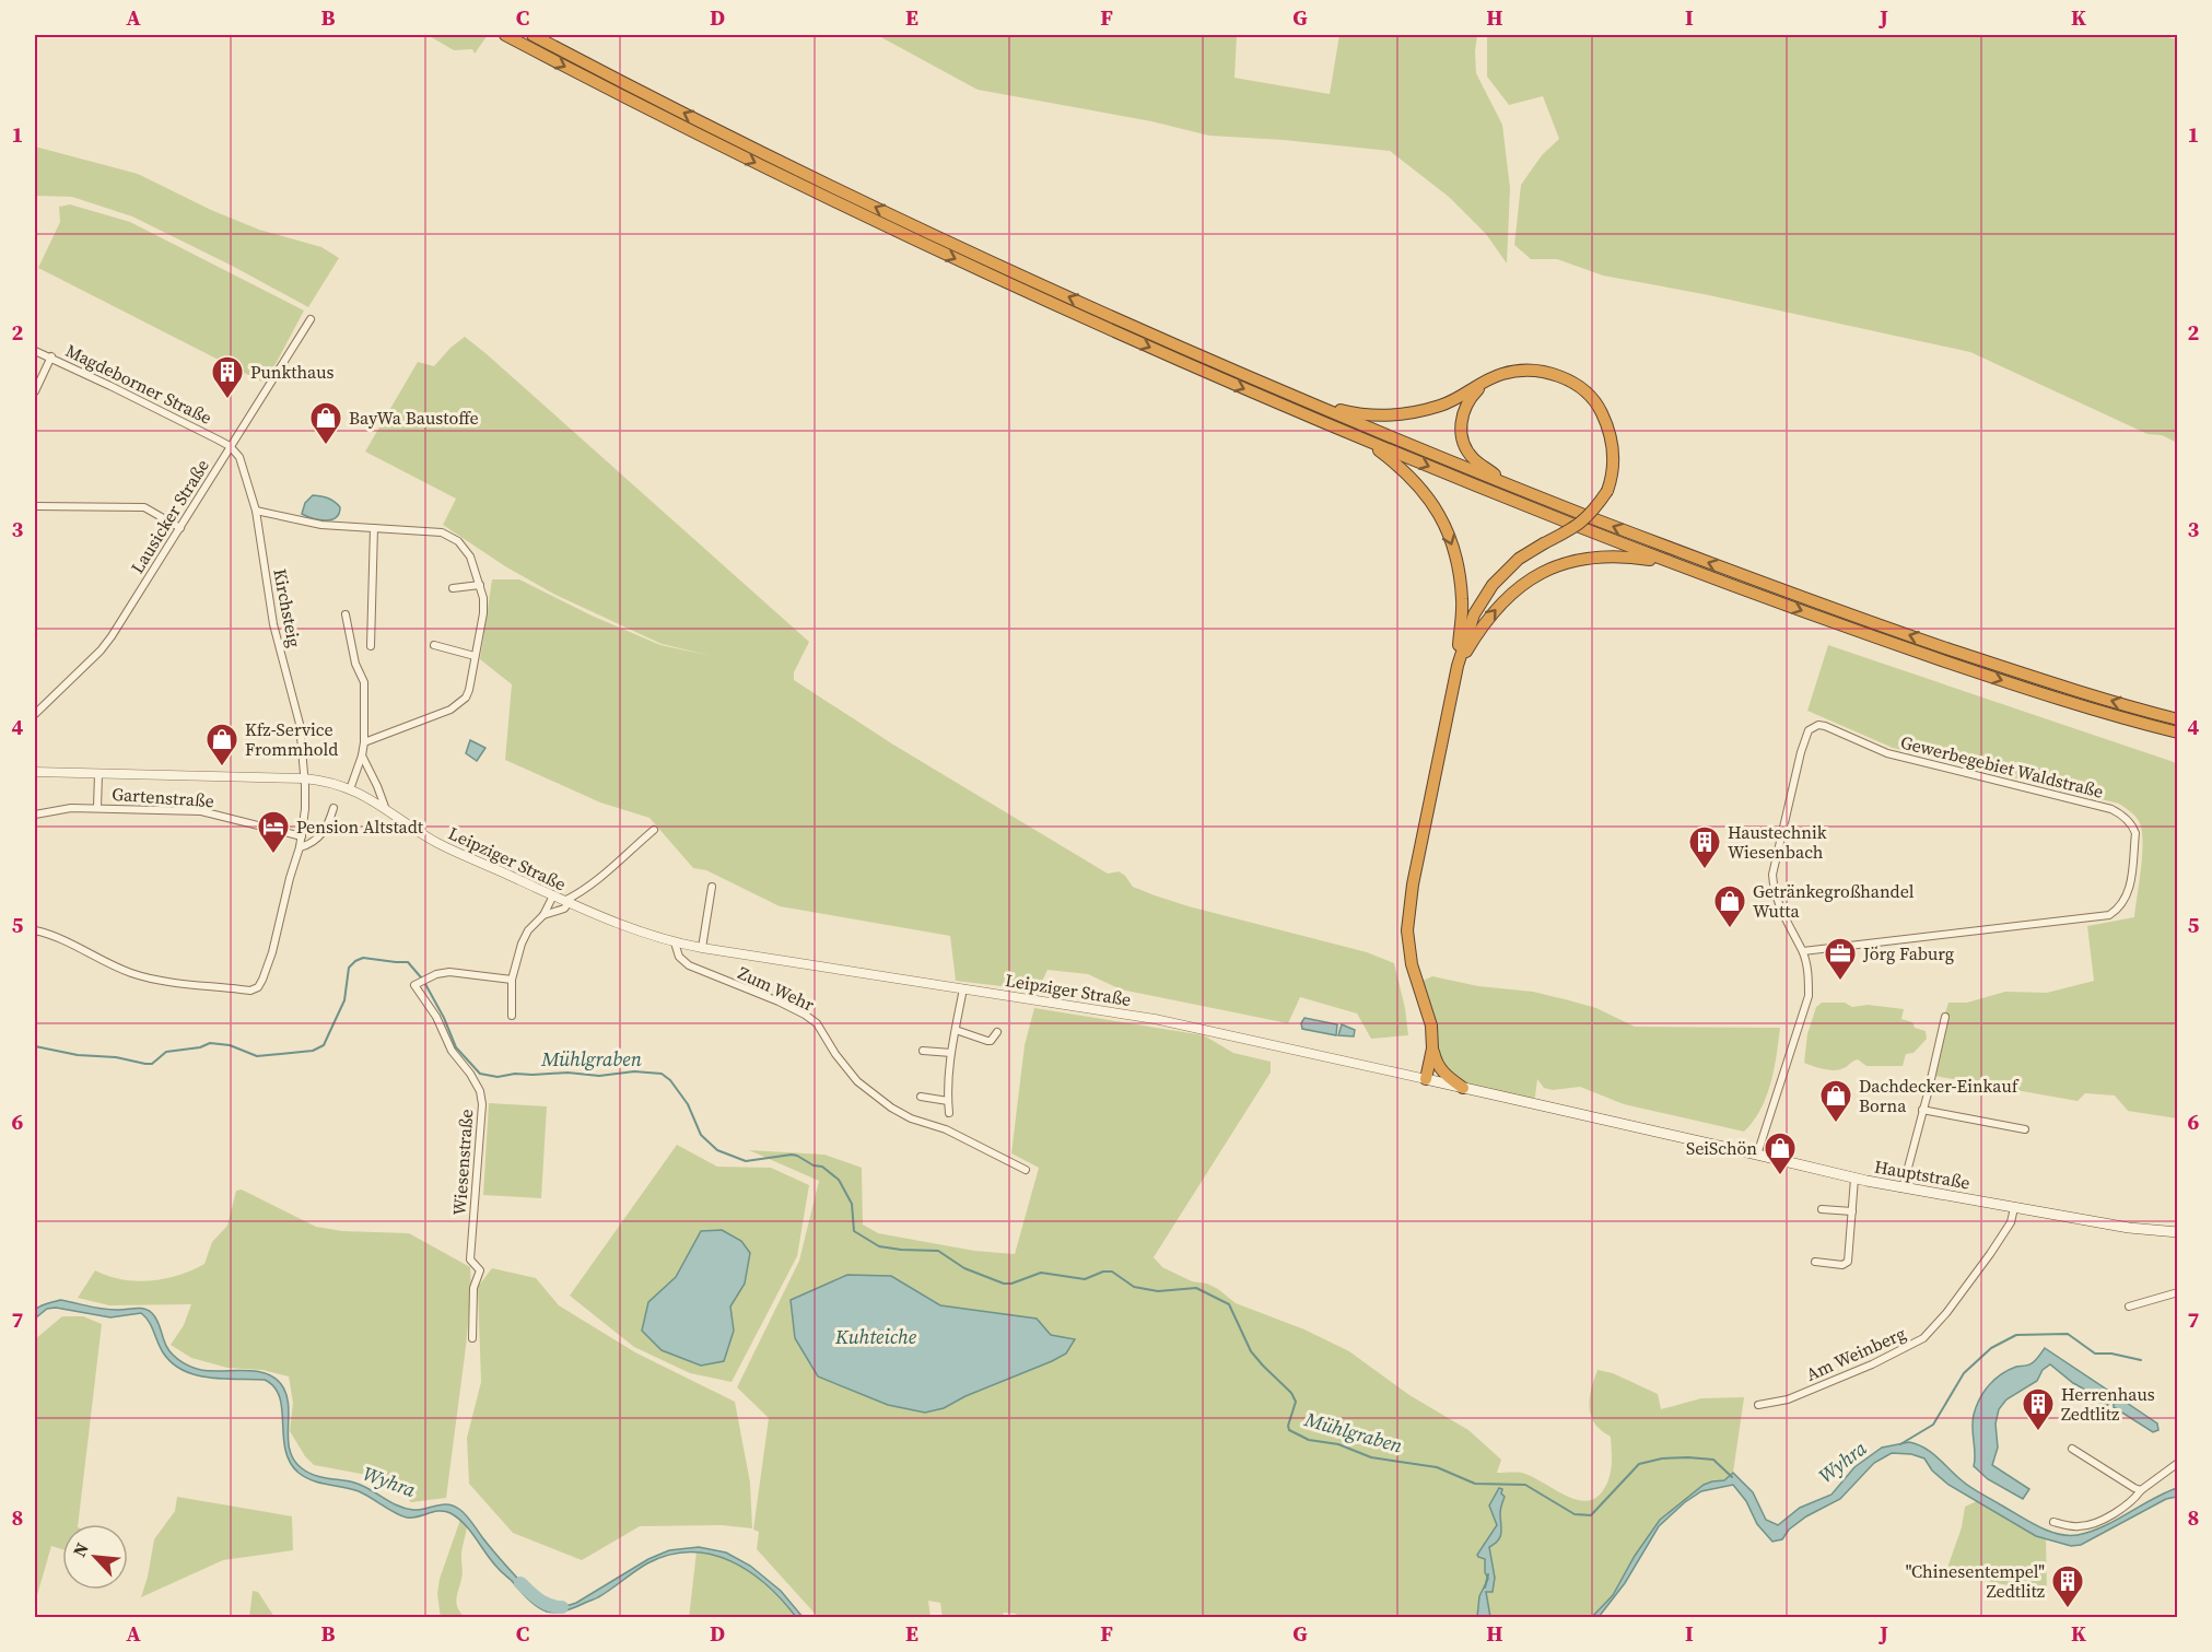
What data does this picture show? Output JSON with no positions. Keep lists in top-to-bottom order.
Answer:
{
  "streets": {
    "main road": ["Hauptstraße"],
    "street": [
      "Magdeborner Straße",
      "Lausicker Straße",
      "Kirchsteig",
      "Gewerbegebiet Waldstraße",
      "Gartenstraße",
      "Leipziger Straße",
      "Zum Wehr",
      "Wiesenstraße",
      "Am Weinberg"
    ]
  },
  "crossings": [
    ["Magdeborner Straße", "Lausicker Straße"],
    ["Magdeborner Straße", "Kirchsteig"],
    ["Lausicker Straße", "Kirchsteig"],
    ["Kirchsteig", "Gartenstraße"],
    ["Kirchsteig", "Leipziger Straße"],
    ["Gewerbegebiet Waldstraße", "Hauptstraße"],
    ["Gartenstraße", "Leipziger Straße"],
    ["Leipziger Straße", "Zum Wehr"],
    ["Leipziger Straße", "Hauptstraße"],
    ["Hauptstraße", "Am Weinberg"]
  ],
  "water": ["Mühlgraben", "Kuhteiche", "Wyhra"],
  "places": {
    "building": [
      "Punkthaus",
      "Haustechnik Wiesenbach",
      "Herrenhaus Zedtlitz",
      "\"Chinesentempel\" Zedtlitz"
    ],
    "shop": [
      "BayWa Baustoffe",
      "Kfz-Service Frommhold",
      "Getränkegroßhandel Wutta",
      "Dachdecker-Einkauf Borna",
      "SeiSchön"
    ],
    "hotel": ["Pension Altstadt"],
    "office": ["Jörg Faburg"]
  },
  "north": "top left",
  "grid": {
    "columns": [
      "A",
      "B",
      "C",
      "D",
      "E",
      "F",
      "G",
      "H",
      "I",
      "J",
      "K"
    ],
    "rows": [
      "1",
      "2",
      "3",
      "4",
      "5",
      "6",
      "7",
      "8"
    ]
  }
}
